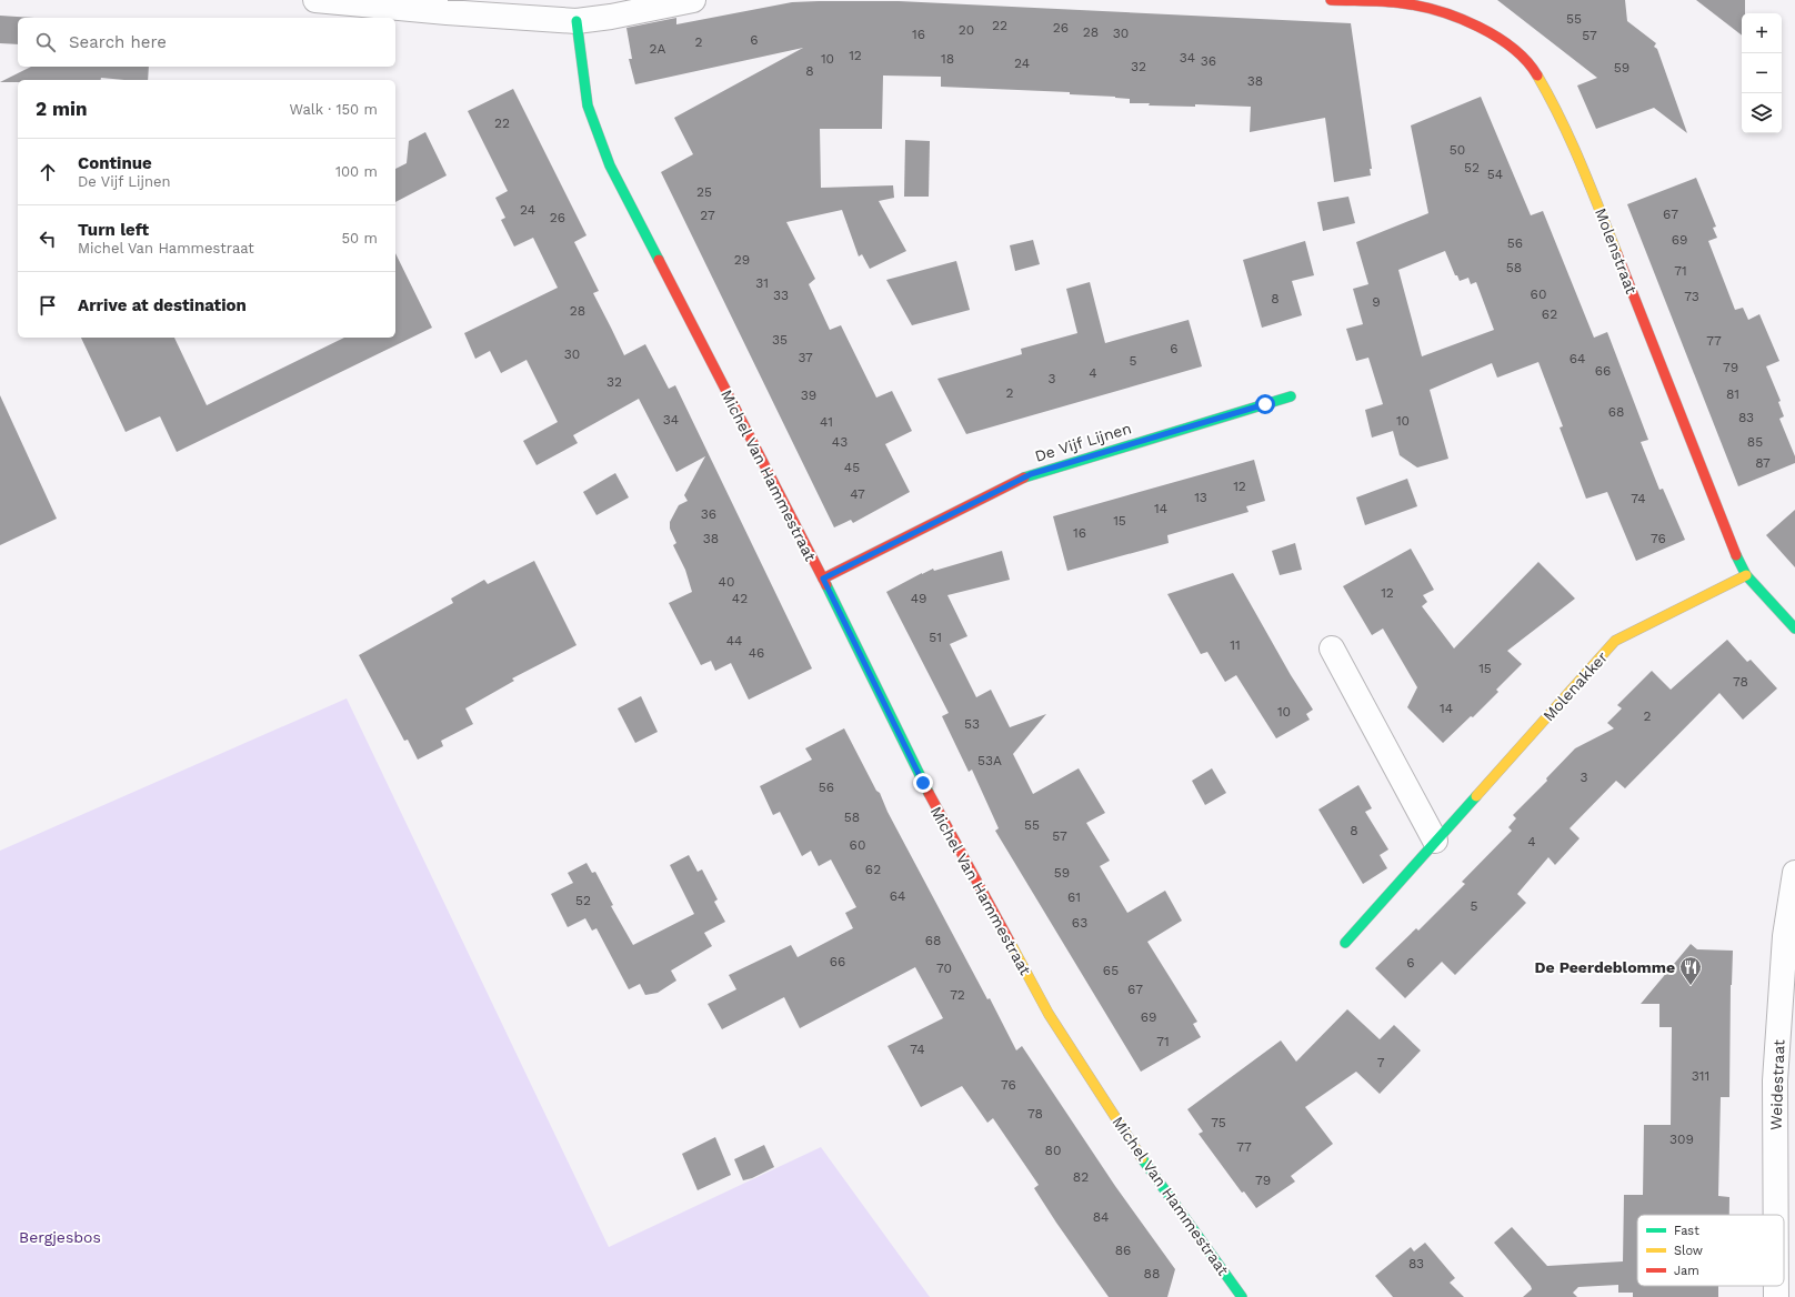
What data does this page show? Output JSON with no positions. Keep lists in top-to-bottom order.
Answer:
{
  "streets": {
    "street": [
      "Molenstraat",
      "De Vijf Lijnen",
      "Michel Van Hammestraat",
      "Molenakker",
      "Weidestraat"
    ]
  },
  "crossings": [
    ["Molenstraat", "Molenakker"],
    ["De Vijf Lijnen", "Michel Van Hammestraat"]
  ],
  "parks": ["Bergjesbos"],
  "places": {
    "restaurant": ["De Peerdeblomme"]
  },
  "house_numbers": [
    "55",
    "22",
    "26",
    "20",
    "28",
    "30",
    "16",
    "57",
    "6",
    "2",
    "2A",
    "12",
    "34",
    "10",
    "18",
    "36",
    "24",
    "32",
    "59",
    "8",
    "38",
    "22",
    "50",
    "52",
    "54",
    "25",
    "24",
    "67",
    "27",
    "26",
    "69",
    "56",
    "29",
    "58",
    "71",
    "31",
    "60",
    "33",
    "73",
    "8",
    "9",
    "28",
    "62",
    "35",
    "77",
    "6",
    "30",
    "37",
    "64",
    "5",
    "79",
    "66",
    "4",
    "3",
    "32",
    "2",
    "81",
    "39",
    "68",
    "83",
    "34",
    "10",
    "41",
    "43",
    "85",
    "87",
    "45",
    "12",
    "47",
    "13",
    "74",
    "14",
    "36",
    "15",
    "16",
    "38",
    "76",
    "40",
    "12",
    "42",
    "49",
    "51",
    "44",
    "11",
    "46",
    "15",
    "78",
    "14",
    "10",
    "2",
    "53",
    "53A",
    "3",
    "56",
    "58",
    "55",
    "8",
    "57",
    "4",
    "60",
    "62",
    "59",
    "64",
    "61",
    "52",
    "5",
    "63",
    "68",
    "66",
    "6",
    "70",
    "65",
    "67",
    "72",
    "69",
    "71",
    "74",
    "7",
    "311",
    "76",
    "78",
    "75",
    "309",
    "77",
    "80",
    "82",
    "79",
    "84",
    "86",
    "83",
    "88"
  ],
  "legend": ["Fast", "Slow", "Jam"],
  "page": {
    "map_buttons": ["+", "−"],
    "search": "Search here",
    "heading": ["2 min", "Walk · 150 m"],
    "list": [
      ["Continue", "De Vijf Lijnen", "100 m"],
      ["Turn left", "Michel Van Hammestraat", "50 m"],
      "Arrive at destination"
    ]
  }
}
